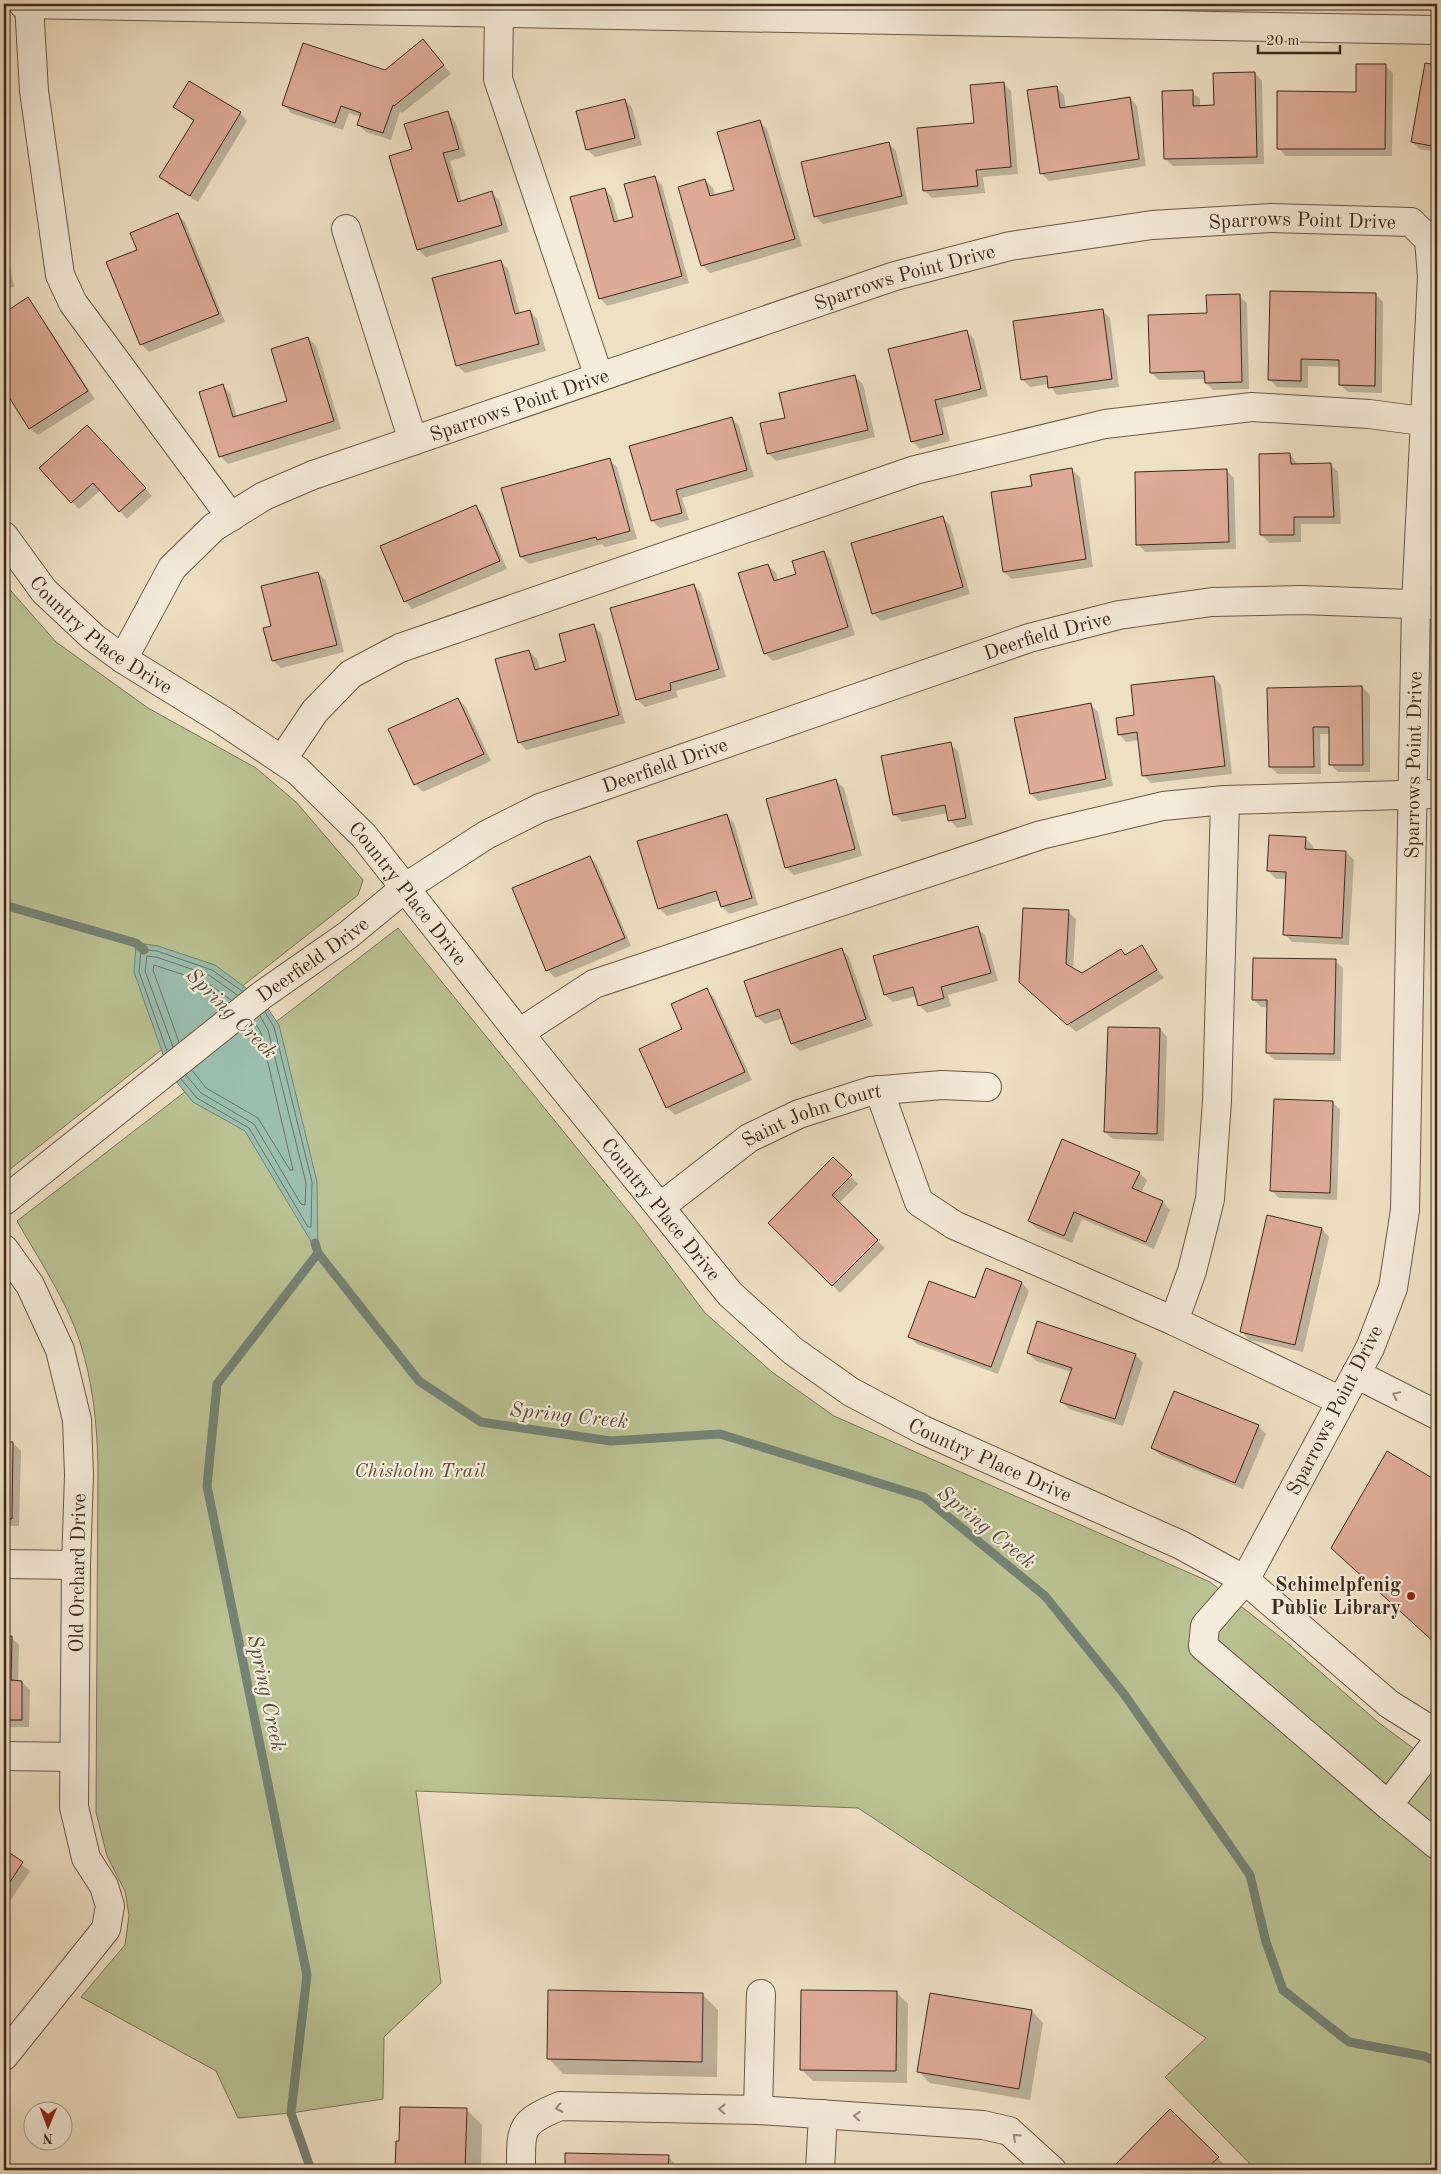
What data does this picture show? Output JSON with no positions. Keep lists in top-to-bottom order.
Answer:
{
  "streets": {
    "street": [
      "Sparrows Point Drive",
      "Country Place Drive",
      "Deerfield Drive",
      "Saint John Court",
      "Old Orchard Drive"
    ]
  },
  "crossings": [
    ["Sparrows Point Drive", "Country Place Drive"],
    ["Sparrows Point Drive", "Deerfield Drive"],
    ["Country Place Drive", "Deerfield Drive"],
    ["Country Place Drive", "Saint John Court"]
  ],
  "water": ["Spring Creek"],
  "parks": ["Chisholm Trail"],
  "places": ["Schimelpfenig Public Library"],
  "scale_bar": "20 m",
  "north": "bottom"
}
